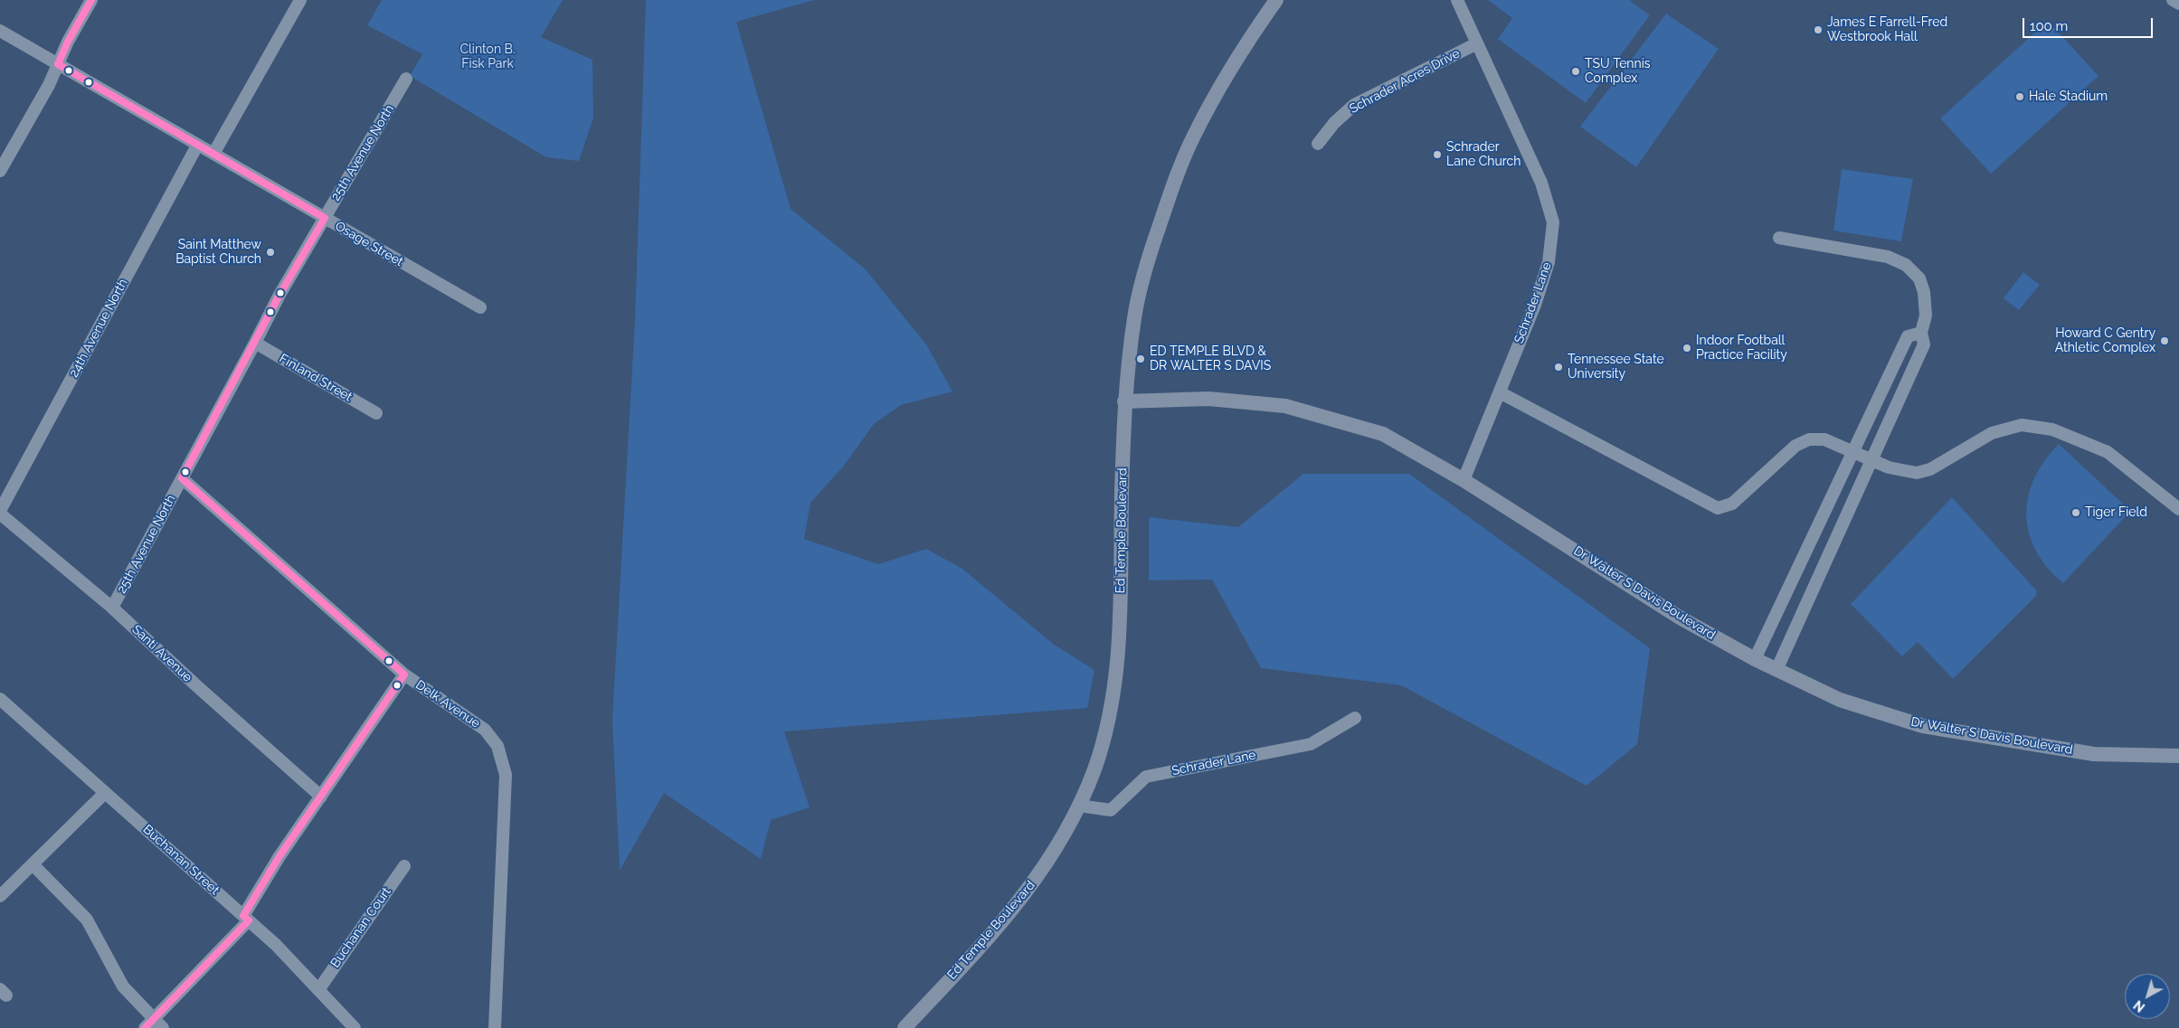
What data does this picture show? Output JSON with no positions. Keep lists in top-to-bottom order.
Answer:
{
  "streets": {
    "main road": ["Ed Temple Boulevard", "Dr Walter S Davis Boulevard"],
    "street": [
      "Schrader Acres Drive",
      "25th Avenue North",
      "Osage Street",
      "Schrader Lane",
      "24th Avenue North",
      "Finland Street",
      "Santi Avenue",
      "Delk Avenue",
      "Buchanan Street",
      "Buchanan Court"
    ]
  },
  "crossings": [
    ["Schrader Acres Drive", "Schrader Lane"],
    ["25th Avenue North", "Osage Street"],
    ["25th Avenue North", "Finland Street"],
    ["25th Avenue North", "Santi Avenue"],
    ["25th Avenue North", "Delk Avenue"],
    ["Osage Street", "24th Avenue North"],
    ["Schrader Lane", "Ed Temple Boulevard"],
    ["Schrader Lane", "Dr Walter S Davis Boulevard"],
    ["24th Avenue North", "Santi Avenue"],
    ["Ed Temple Boulevard", "Dr Walter S Davis Boulevard"],
    ["Buchanan Street", "Buchanan Court"]
  ],
  "parks": ["Clinton B. Fisk Park"],
  "places": [
    "James E Farrell-Fred Westbrook Hall",
    "TSU Tennis Complex",
    "Hale Stadium",
    "Schrader Lane Church",
    "Saint Matthew Baptist Church",
    "Howard C Gentry Athletic Complex",
    "Indoor Football Practice Facility",
    "ED TEMPLE BLVD & DR WALTER S DAVIS",
    "Tennessee State University",
    "Tiger Field"
  ],
  "scale_bar": "100 m",
  "north": "bottom left"
}
